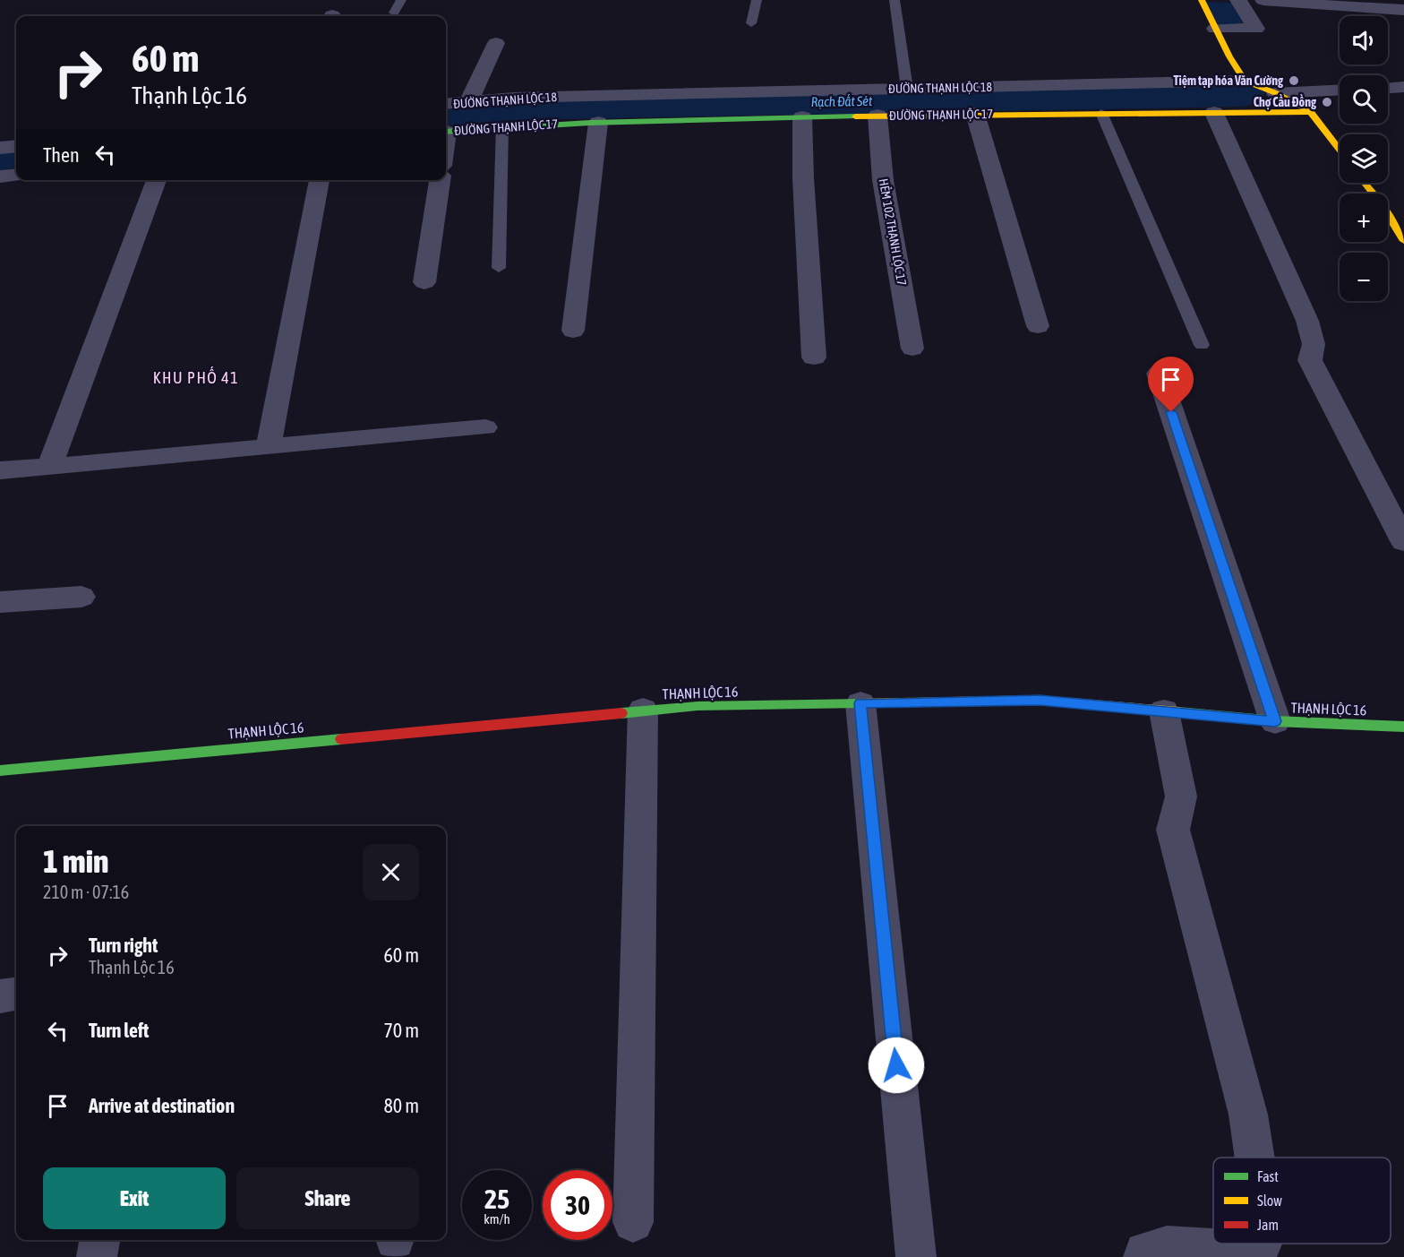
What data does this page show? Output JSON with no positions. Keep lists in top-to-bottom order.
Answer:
{
  "streets": {
    "street": [
      "ĐƯỜNG THẠNH LỘC 18",
      "ĐƯỜNG THẠNH LỘC 17",
      "HẺM 102 THẠNH LỘC 17",
      "THẠNH LỘC 16"
    ]
  },
  "crossings": [
    ["ĐƯỜNG THẠNH LỘC 17", "HẺM 102 THẠNH LỘC 17"]
  ],
  "districts": ["KHU PHỐ 41"],
  "water": ["Rạch Đất Sét"],
  "places": ["Tiệm tạp hóa Văn Cường", "Chợ Cầu Đồng"],
  "legend": ["Fast", "Slow", "Jam"],
  "page": {
    "map_buttons": ["+", "−"],
    "turn": ["60 m", "Thạnh Lộc 16"],
    "then": "Then",
    "heading": ["1 min", "210 m · 07:16"],
    "list": [
      {
        "name": "Turn right",
        "note": "Thạnh Lộc 16",
        "value": "60 m"
      },
      {
        "name": "Turn left",
        "value": "70 m"
      },
      {
        "name": "Arrive at destination",
        "value": "80 m"
      }
    ],
    "buttons": ["Exit", "Share"],
    "speed": "25 km/h",
    "limit": "30"
  }
}
